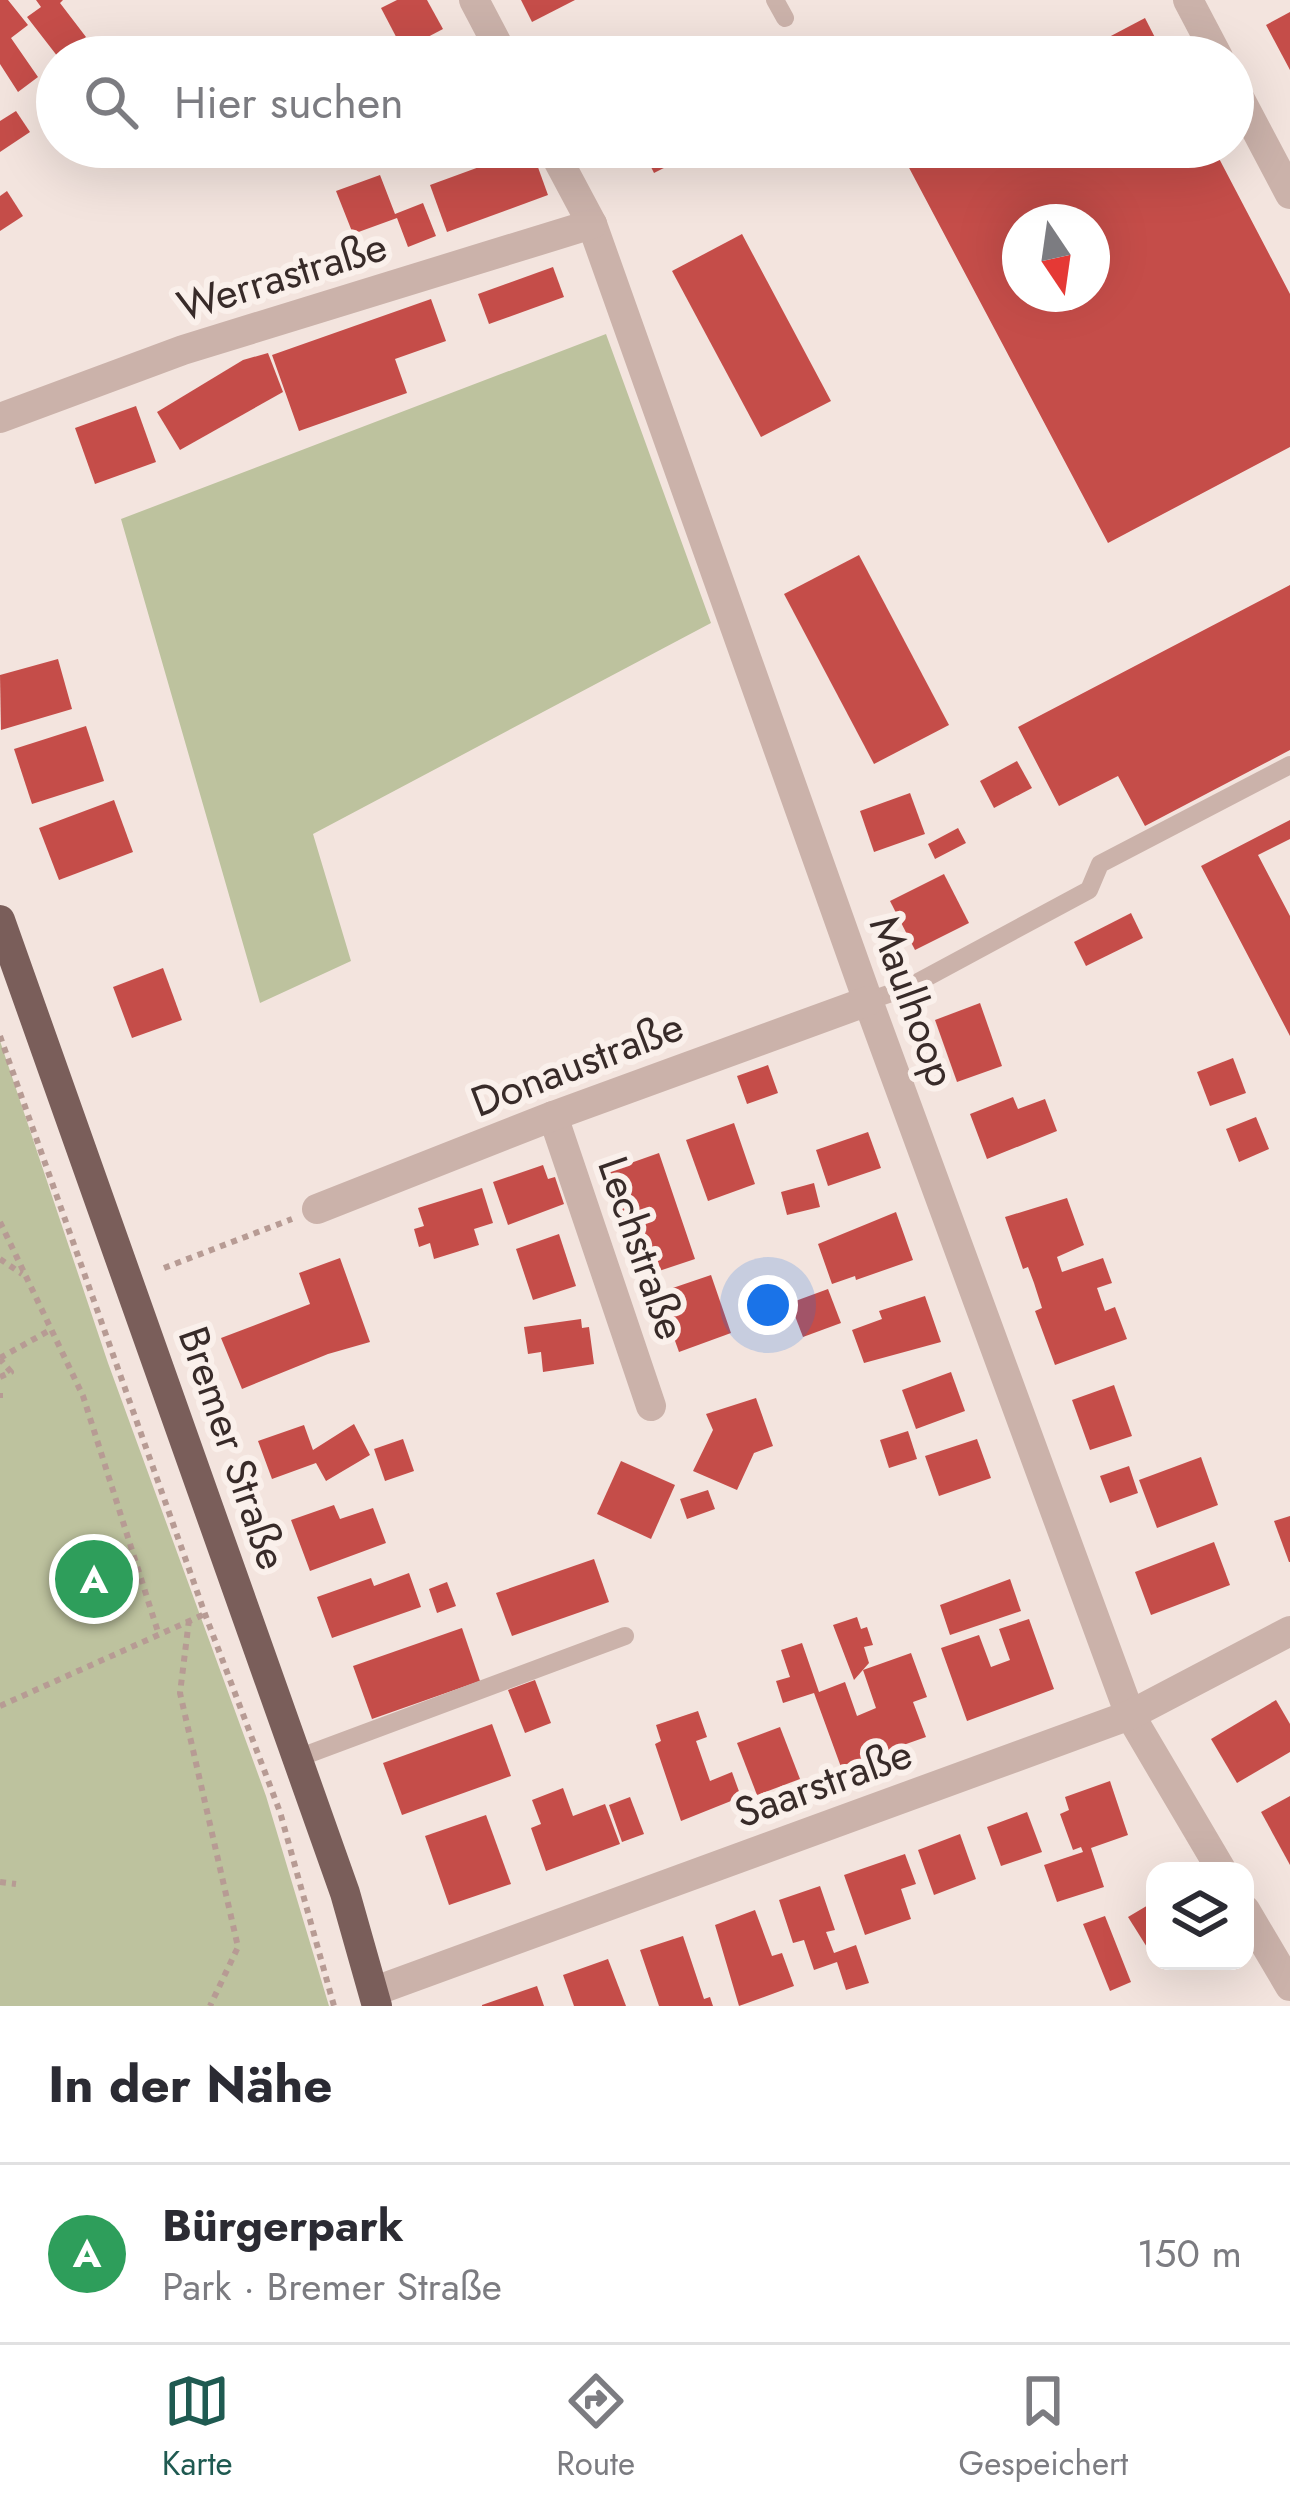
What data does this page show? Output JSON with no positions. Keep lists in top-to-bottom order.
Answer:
{
  "streets": {
    "main road": ["Bremer Straße"],
    "street": [
      "Werrastraße",
      "Maulhoop",
      "Donaustraße",
      "Lechstraße",
      "Saarstraße"
    ]
  },
  "crossings": [
    ["Werrastraße", "Maulhoop"],
    ["Maulhoop", "Donaustraße"],
    ["Maulhoop", "Saarstraße"],
    ["Donaustraße", "Lechstraße"],
    ["Bremer Straße", "Saarstraße"]
  ],
  "north": "bottom",
  "page": {
    "search": "Hier suchen",
    "pins": "A",
    "heading": "In der Nähe",
    "list": [
      {
        "mark": "A",
        "name": "Bürgerpark",
        "note": "Park · Bremer Straße",
        "value": "150 m"
      }
    ],
    "nav": ["Karte", "Route", "Gespeichert"]
  }
}
